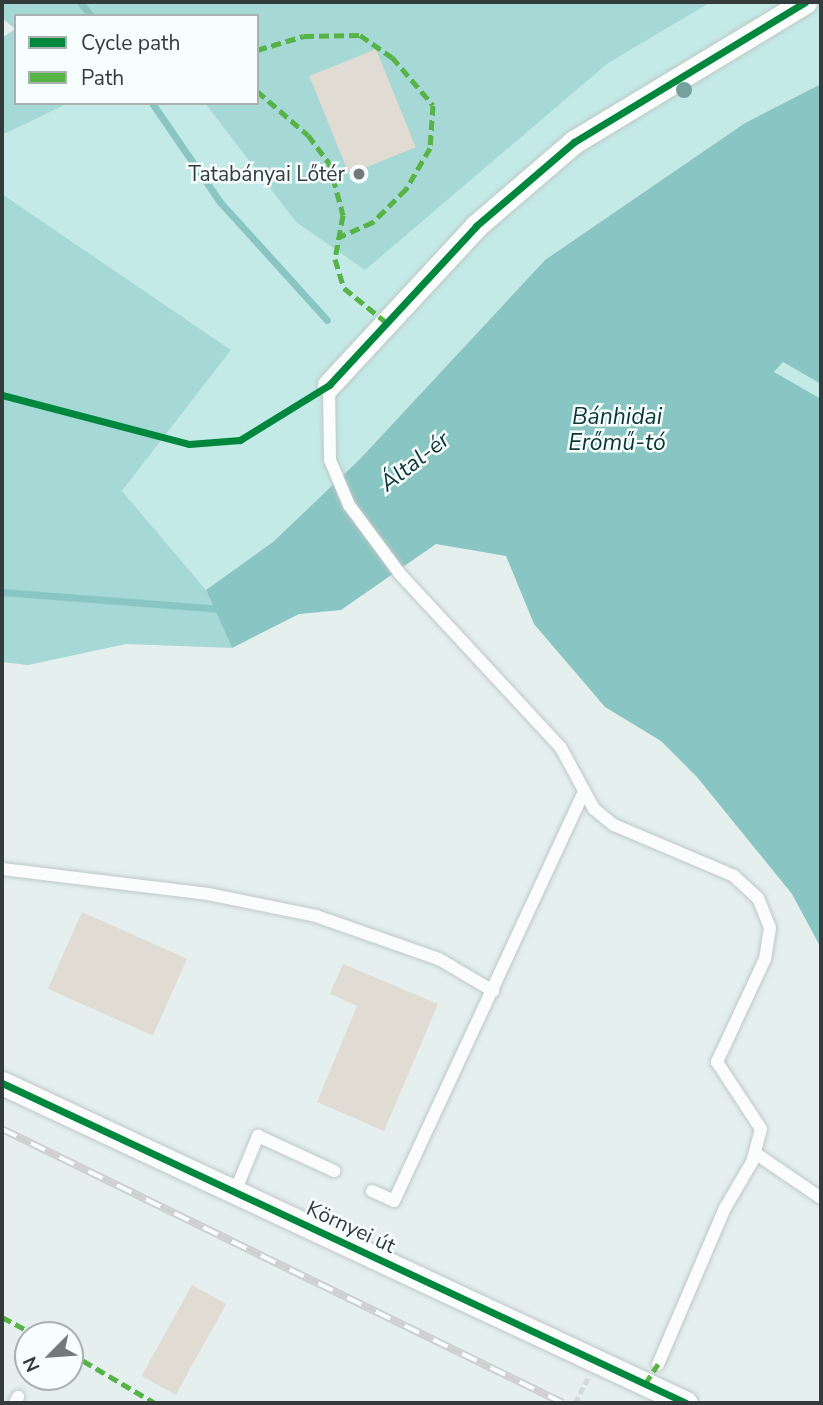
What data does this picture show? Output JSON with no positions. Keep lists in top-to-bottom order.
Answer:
{
  "streets": {
    "street": ["Környei út"]
  },
  "water": ["Bánhidai Erőmű-tó", "Által-ér"],
  "places": ["Tatabányai Lőtér"],
  "legend": ["Cycle path", "Path"],
  "north": "bottom left"
}
